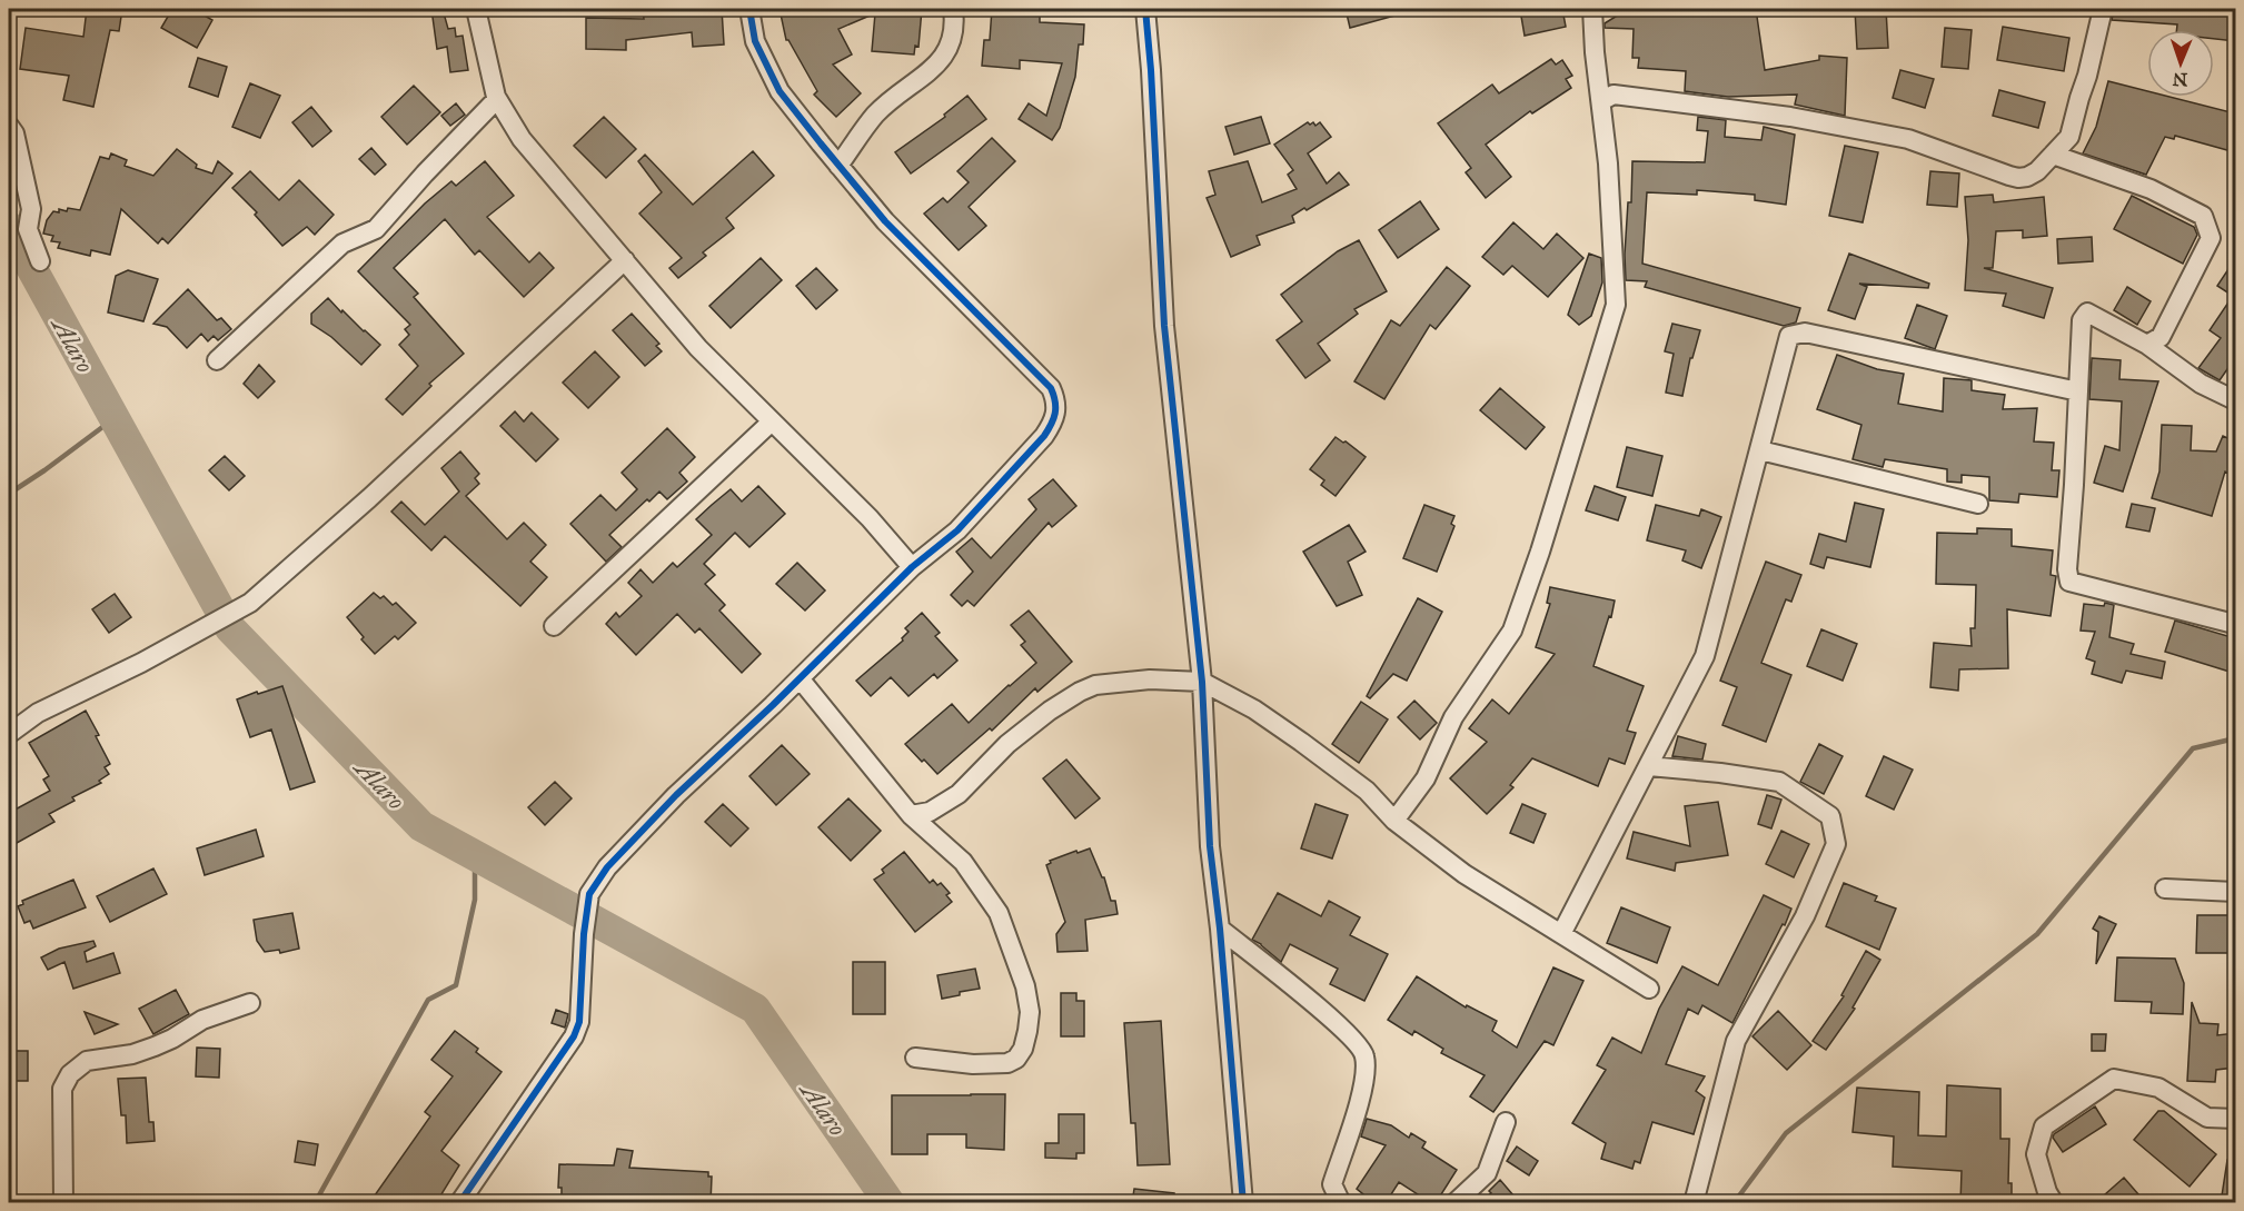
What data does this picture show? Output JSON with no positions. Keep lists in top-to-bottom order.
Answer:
{
  "water": ["Alaro"],
  "north": "bottom"
}
